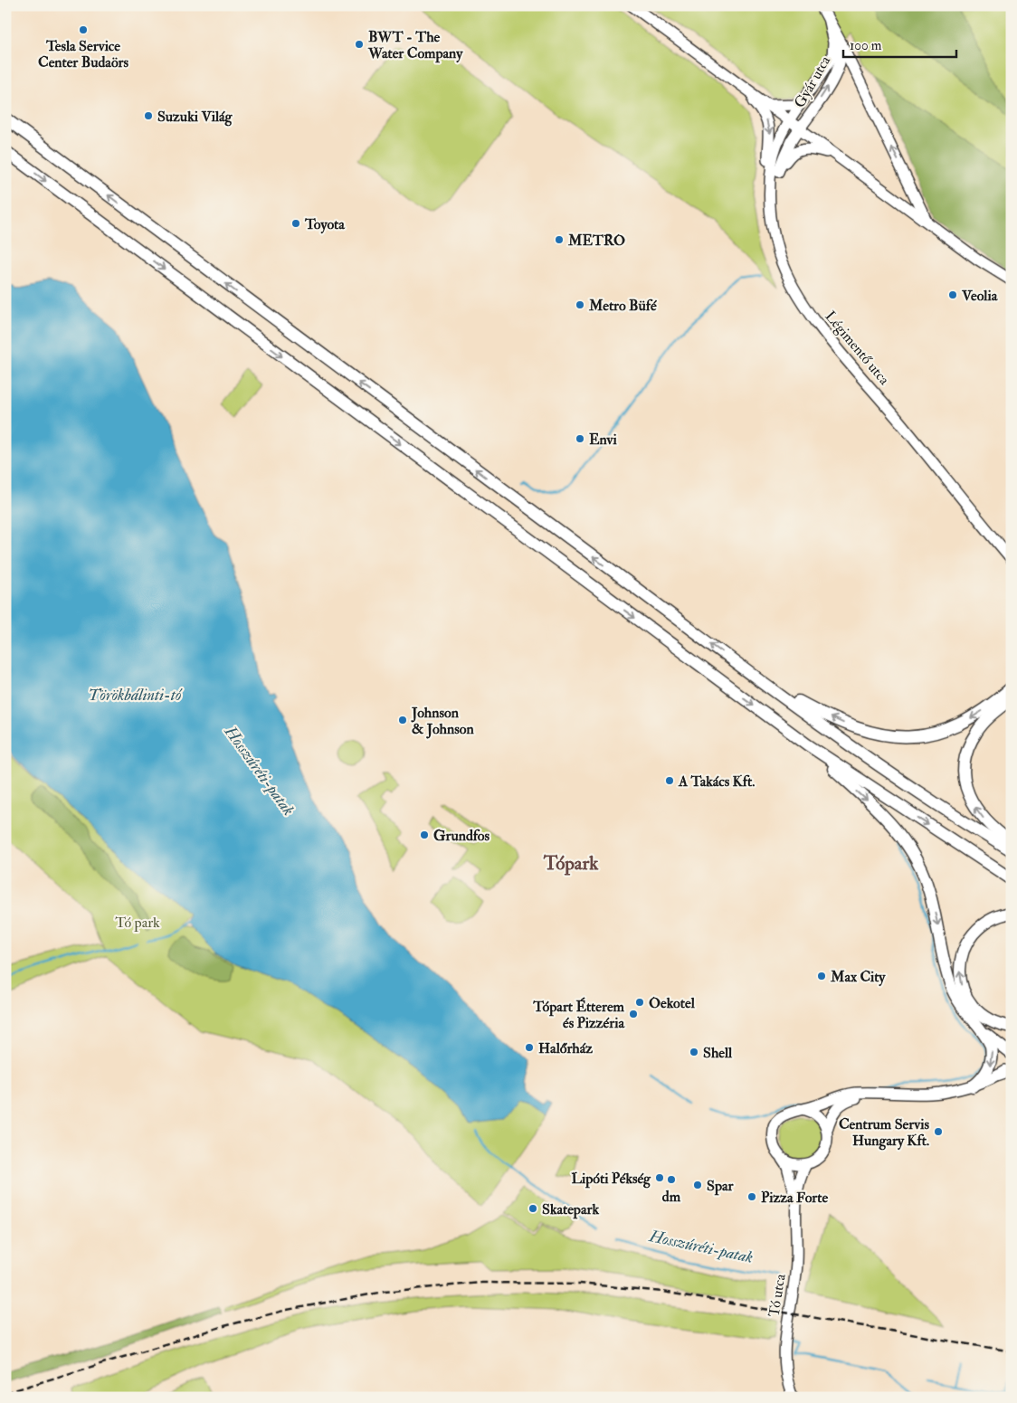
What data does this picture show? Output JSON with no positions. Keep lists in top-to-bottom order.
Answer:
{
  "streets": {
    "main road": ["Gyár utca", "Légimentő utca", "Tó utca"]
  },
  "crossings": [
    ["Gyár utca", "Légimentő utca"]
  ],
  "districts": ["Tópark"],
  "water": ["Törökbálinti-tó", "Hosszúréti-patak"],
  "parks": ["Tó park"],
  "places": [
    "Tesla Service Center Budaörs",
    "BWT - The Water Company",
    "Suzuki Világ",
    "Toyota",
    "METRO",
    "Veolia",
    "Metro Büfé",
    "Envi",
    "Johnson & Johnson",
    "A Takács Kft.",
    "Grundfos",
    "Max City",
    "Oekotel",
    "Tópart Étterem és Pizzéria",
    "Halőrház",
    "Shell",
    "Centrum Servis Hungary Kft.",
    "Lipóti Pékség",
    "dm",
    "Spar",
    "Pizza Forte",
    "Skatepark"
  ],
  "scale_bar": "100 m"
}
